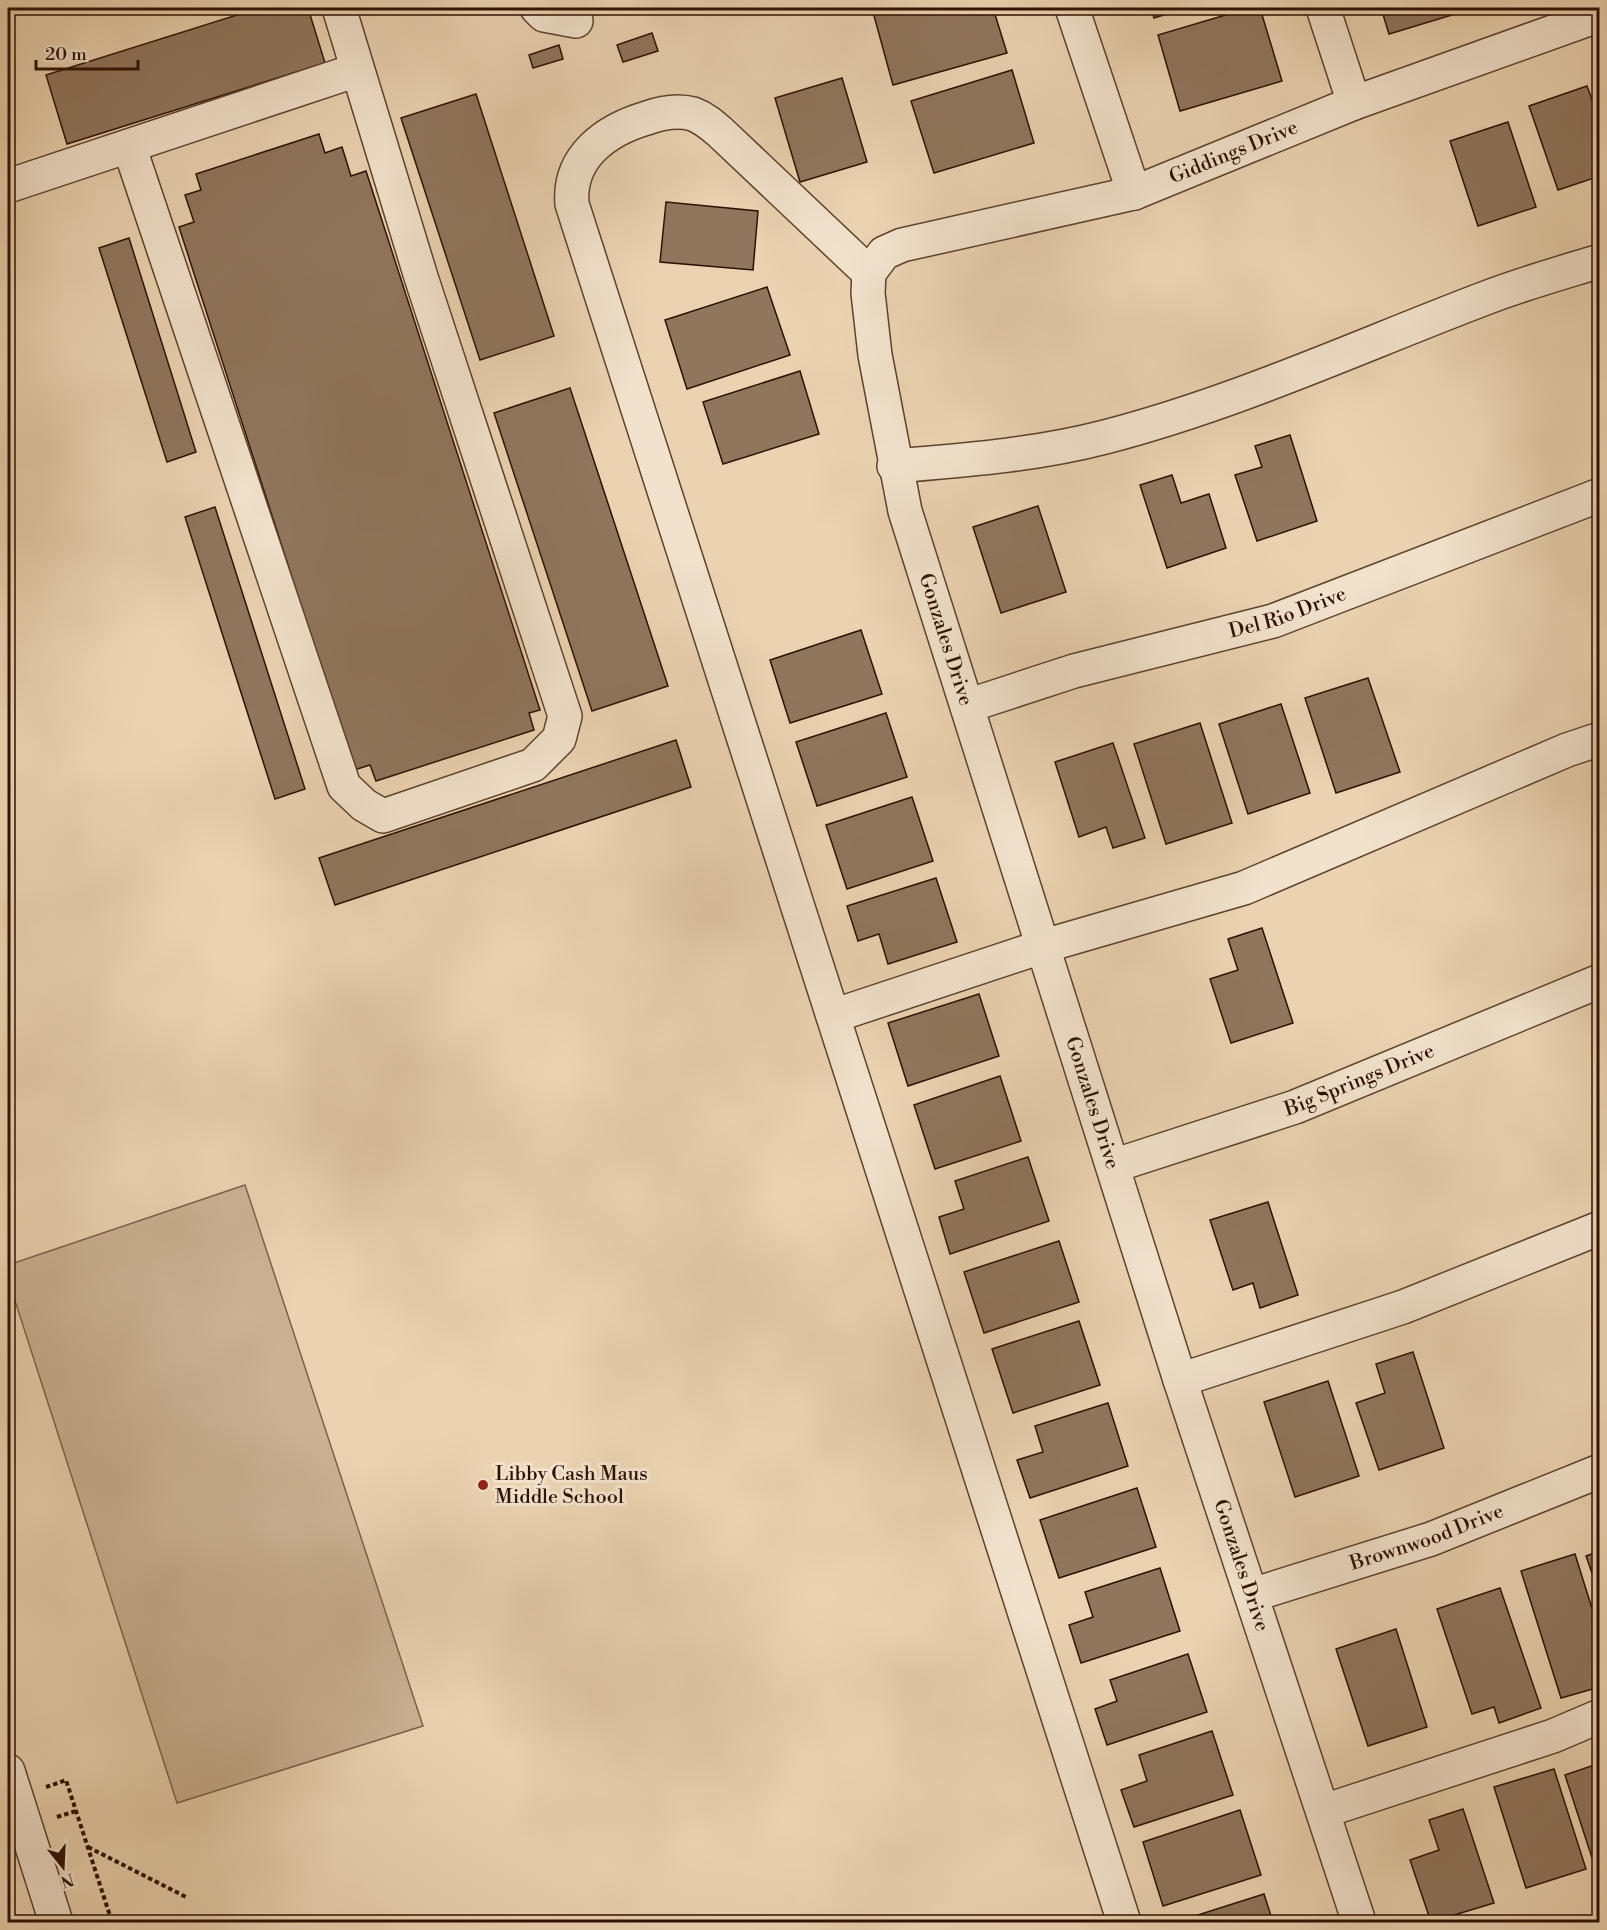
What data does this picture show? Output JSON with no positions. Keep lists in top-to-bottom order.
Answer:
{
  "streets": {
    "street": [
      "Giddings Drive",
      "Del Rio Drive",
      "Gonzales Drive",
      "Big Springs Drive",
      "Brownwood Drive"
    ]
  },
  "crossings": [
    ["Giddings Drive", "Gonzales Drive"],
    ["Del Rio Drive", "Gonzales Drive"],
    ["Gonzales Drive", "Big Springs Drive"],
    ["Gonzales Drive", "Brownwood Drive"]
  ],
  "places": ["Libby Cash Maus Middle School"],
  "scale_bar": "20 m",
  "north": "bottom"
}
